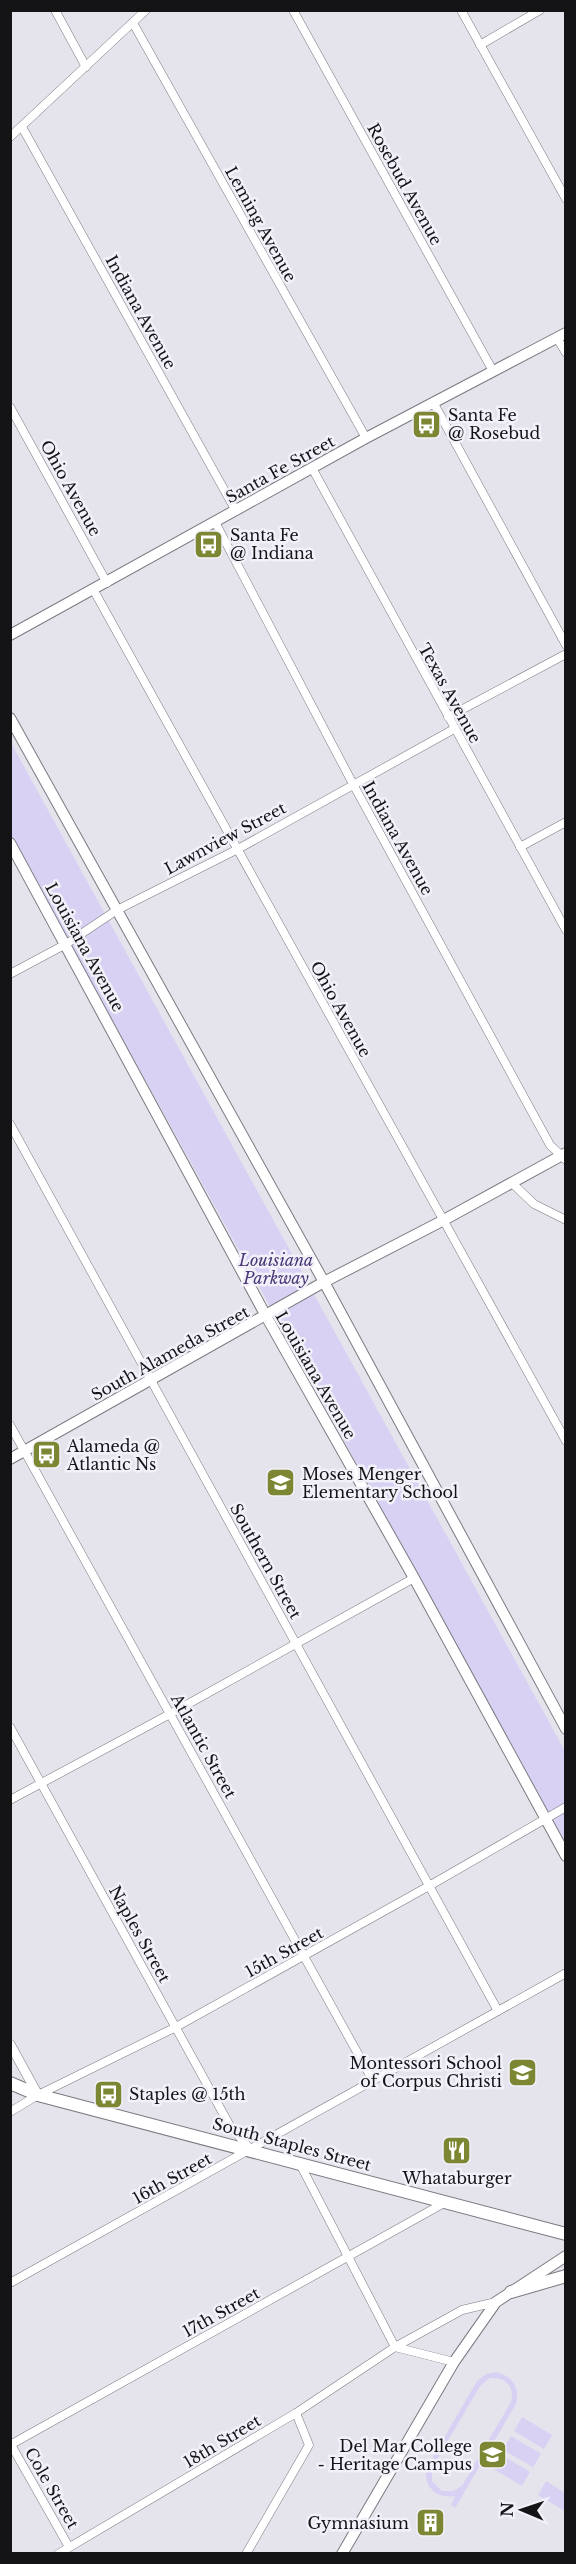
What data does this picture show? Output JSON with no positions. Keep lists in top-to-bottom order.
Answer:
{
  "streets": {
    "main road": [
      "Santa Fe Street",
      "Louisiana Avenue",
      "South Alameda Street",
      "South Staples Street"
    ],
    "street": [
      "Rosebud Avenue",
      "Leming Avenue",
      "Indiana Avenue",
      "Ohio Avenue",
      "Texas Avenue",
      "Lawnview Street",
      "Southern Street",
      "Atlantic Street",
      "Naples Street",
      "15th Street",
      "16th Street",
      "17th Street",
      "18th Street",
      "Cole Street"
    ]
  },
  "crossings": [
    ["Rosebud Avenue", "Santa Fe Street"],
    ["Leming Avenue", "Santa Fe Street"],
    ["Indiana Avenue", "Santa Fe Street"],
    ["Indiana Avenue", "Lawnview Street"],
    ["Indiana Avenue", "South Alameda Street"],
    ["Santa Fe Street", "Ohio Avenue"],
    ["Santa Fe Street", "Texas Avenue"],
    ["Ohio Avenue", "Lawnview Street"],
    ["Ohio Avenue", "South Alameda Street"],
    ["Texas Avenue", "Lawnview Street"],
    ["Lawnview Street", "Louisiana Avenue"],
    ["Louisiana Avenue", "South Alameda Street"],
    ["Louisiana Avenue", "15th Street"],
    ["South Alameda Street", "Southern Street"],
    ["South Alameda Street", "Atlantic Street"],
    ["Southern Street", "15th Street"],
    ["Southern Street", "16th Street"],
    ["Atlantic Street", "15th Street"],
    ["Atlantic Street", "16th Street"],
    ["Naples Street", "15th Street"],
    ["Naples Street", "South Staples Street"],
    ["Naples Street", "16th Street"],
    ["15th Street", "South Staples Street"],
    ["South Staples Street", "16th Street"],
    ["South Staples Street", "17th Street"],
    ["17th Street", "Cole Street"],
    ["18th Street", "Cole Street"]
  ],
  "parks": ["Louisiana Parkway"],
  "places": {
    "bus stop": [
      "Santa Fe @ Rosebud",
      "Santa Fe @ Indiana",
      "Alameda @ Atlantic Ns",
      "Staples @ 15th"
    ],
    "school or university": ["Moses Menger Elementary School", "Montessori School of Corpus Christi", "Del Mar College - Heritage Campus"],
    "restaurant": ["Whataburger"],
    "building": ["Gymnasium"]
  },
  "north": "left"
}
